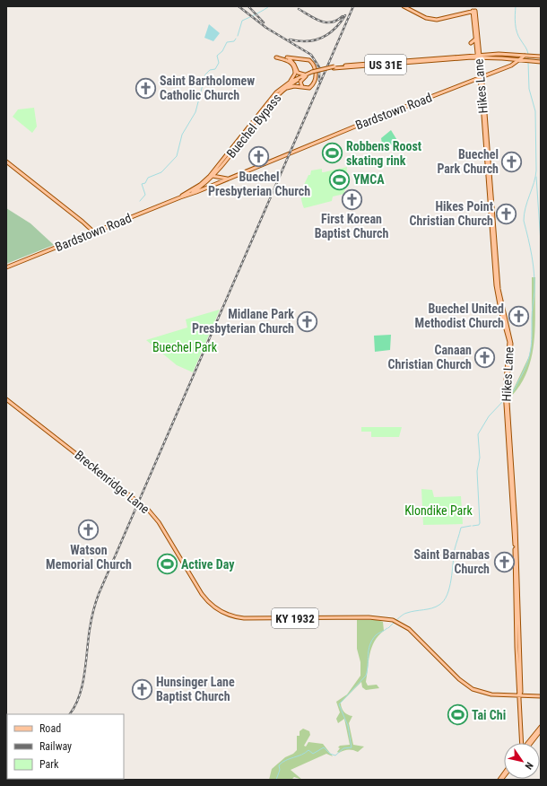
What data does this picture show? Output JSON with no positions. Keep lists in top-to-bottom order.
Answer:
{
  "streets": {
    "main road": [
      "US 31E",
      "Hikes Lane",
      "Bardstown Road",
      "Buechel Bypass",
      "Breckenridge Lane",
      "KY 1932"
    ]
  },
  "crossings": [
    ["US 31E", "Bardstown Road"],
    ["US 31E", "Buechel Bypass"],
    ["Hikes Lane", "Bardstown Road"],
    ["Hikes Lane", "Buechel Bypass"],
    ["Hikes Lane", "Breckenridge Lane"],
    ["Bardstown Road", "Buechel Bypass"]
  ],
  "parks": ["Buechel Park", "Klondike Park"],
  "places": {
    "church": [
      "Saint Bartholomew Catholic Church",
      "Buechel Presbyterian Church",
      "Buechel Park Church",
      "First Korean Baptist Church",
      "Hikes Point Christian Church",
      "Buechel United Methodist Church",
      "Midlane Park Presbyterian Church",
      "Canaan Christian Church",
      "Watson Memorial Church",
      "Saint Barnabas Church",
      "Hunsinger Lane Baptist Church"
    ],
    "sports": [
      "Robbens Roost skating rink",
      "YMCA",
      "Active Day",
      "Tai Chi"
    ]
  },
  "legend": ["Road", "Railway", "Park"],
  "north": "bottom right"
}
